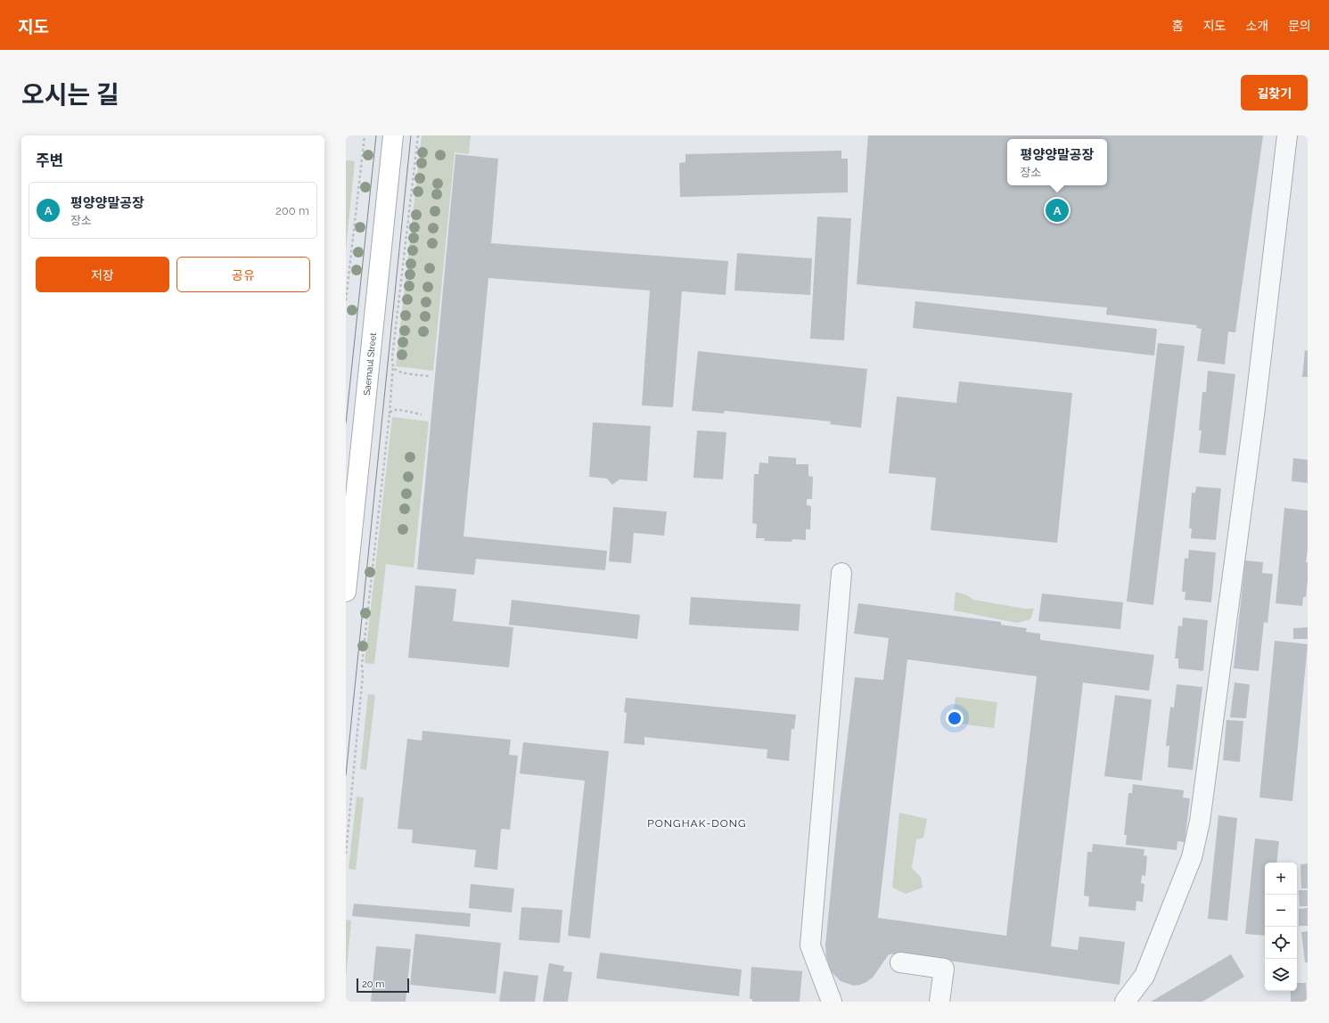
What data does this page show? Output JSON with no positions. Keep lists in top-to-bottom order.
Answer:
{
  "streets": {
    "main road": ["Saemaul Street"]
  },
  "districts": ["PONGHAK-DONG"],
  "scale_bar": "20 m",
  "page": {
    "header": "지도",
    "nav": [
      "홈",
      "지도",
      "소개",
      "문의"
    ],
    "title": "오시는 길",
    "buttons": [
      "길찾기",
      ["저장", "공유"]
    ],
    "heading": "주변",
    "popup": ["평양양말공장", "장소"],
    "list": [
      {
        "mark": "A",
        "name": "평양양말공장",
        "note": "장소",
        "value": "200 m"
      }
    ],
    "pins": "A",
    "map_buttons": ["+", "−"],
    "scale": "20 m"
  }
}
